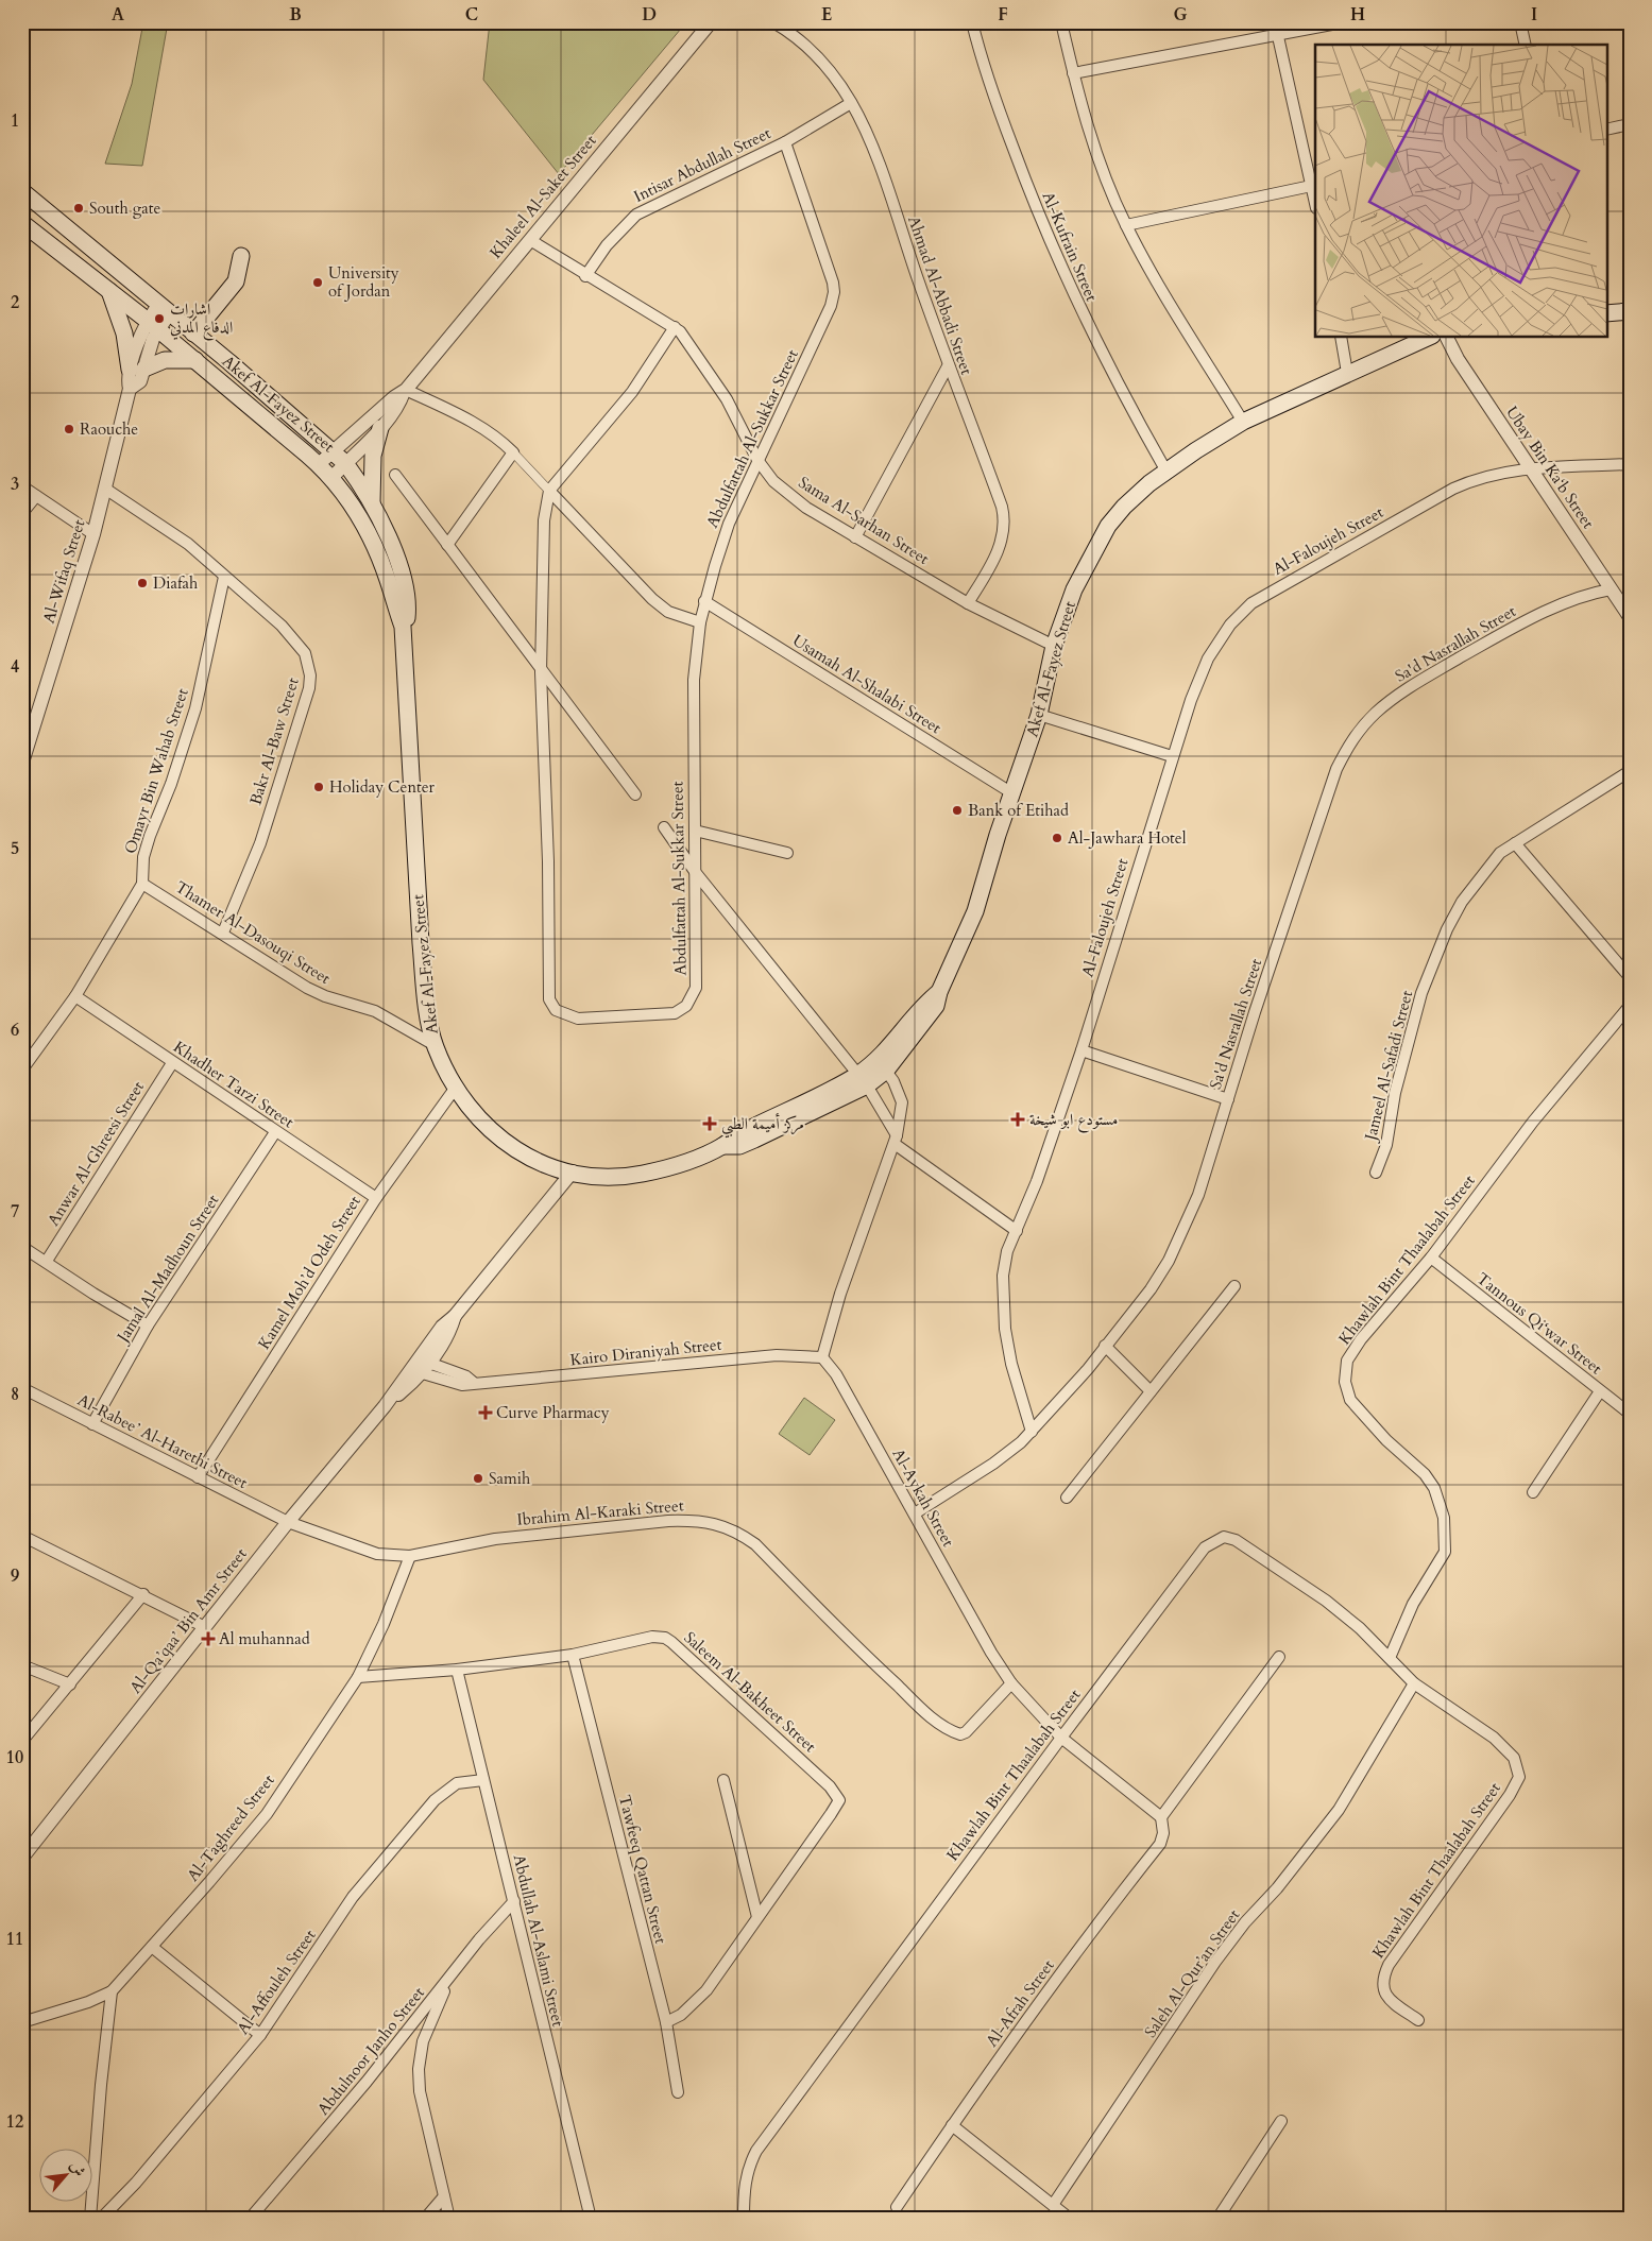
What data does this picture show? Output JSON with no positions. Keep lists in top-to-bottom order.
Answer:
{
  "streets": {
    "main road": ["Akef Al-Fayez Street"],
    "street": [
      "Intisar Abdullah Street",
      "Khaleel Al-Saket Street",
      "Al-Kufrain Street",
      "Ahmad Al-Abbadi Street",
      "Abdulfattah Al-Sukkar Street",
      "Ubay Bin Ka‘b Street",
      "Sama Al-Sarhan Street",
      "Al-Faloujeh Street",
      "Al-Wifaq Street",
      "Sa'd Nasrallah Street",
      "Usamah Al-Shalabi Street",
      "Bakr Al-Baw Street",
      "Omayr Bin Wahab Street",
      "Thamer Al-Dasouqi Street",
      "Jameel Al-Safadi Street",
      "Khadher Tarzi Street",
      "Anwar Al-Ghreesi Street",
      "Khawlah Bint Thaalabah Street",
      "Jamal Al-Madhoun Street",
      "Kamel Moh’d Odeh Street",
      "Tannous Qi‘war Street",
      "Kairo Diraniyah Street",
      "Al-Rabee’ Al-Harethi Street",
      "Al-Aykah Street",
      "Ibrahim Al-Karaki Street",
      "Al-Qa’qaa’ Bin Amr Street",
      "Saleem Al-Bakheet Street",
      "Al-Taghreed Street",
      "Tawfeeq Qattan Street",
      "Abdullah Al-Aslami Street",
      "Saleh Al-Qur’an Street",
      "Al-Affouleh Street",
      "Al-Afrah Street",
      "Abdulnoor Janho Street"
    ]
  },
  "crossings": [
    ["Intisar Abdullah Street", "Ahmad Al-Abbadi Street"],
    ["Intisar Abdullah Street", "Abdulfattah Al-Sukkar Street"],
    ["Intisar Abdullah Street", "Sama Al-Sarhan Street"],
    ["Khaleel Al-Saket Street", "Akef Al-Fayez Street"],
    ["Khaleel Al-Saket Street", "Sama Al-Sarhan Street"],
    ["Al-Kufrain Street", "Akef Al-Fayez Street"],
    ["Ahmad Al-Abbadi Street", "Sama Al-Sarhan Street"],
    ["Akef Al-Fayez Street", "Sama Al-Sarhan Street"],
    ["Akef Al-Fayez Street", "Al-Wifaq Street"],
    ["Akef Al-Fayez Street", "Usamah Al-Shalabi Street"],
    ["Akef Al-Fayez Street", "Thamer Al-Dasouqi Street"],
    ["Akef Al-Fayez Street", "Kamel Moh’d Odeh Street"],
    ["Akef Al-Fayez Street", "Al-Qa’qaa’ Bin Amr Street"],
    ["Abdulfattah Al-Sukkar Street", "Sama Al-Sarhan Street"],
    ["Abdulfattah Al-Sukkar Street", "Usamah Al-Shalabi Street"],
    ["Ubay Bin Ka‘b Street", "Al-Faloujeh Street"],
    ["Ubay Bin Ka‘b Street", "Sa'd Nasrallah Street"],
    ["Al-Faloujeh Street", "Sa'd Nasrallah Street"],
    ["Al-Wifaq Street", "Bakr Al-Baw Street"],
    ["Sa'd Nasrallah Street", "Al-Aykah Street"],
    ["Bakr Al-Baw Street", "Omayr Bin Wahab Street"],
    ["Bakr Al-Baw Street", "Thamer Al-Dasouqi Street"],
    ["Omayr Bin Wahab Street", "Thamer Al-Dasouqi Street"],
    ["Khadher Tarzi Street", "Anwar Al-Ghreesi Street"],
    ["Khadher Tarzi Street", "Jamal Al-Madhoun Street"],
    ["Khadher Tarzi Street", "Kamel Moh’d Odeh Street"],
    ["Khawlah Bint Thaalabah Street", "Tannous Qi‘war Street"],
    ["Khawlah Bint Thaalabah Street", "Al-Aykah Street"],
    ["Khawlah Bint Thaalabah Street", "Saleh Al-Qur’an Street"],
    ["Jamal Al-Madhoun Street", "Al-Rabee’ Al-Harethi Street"],
    ["Kamel Moh’d Odeh Street", "Al-Rabee’ Al-Harethi Street"],
    ["Kairo Diraniyah Street", "Al-Aykah Street"],
    ["Kairo Diraniyah Street", "Al-Qa’qaa’ Bin Amr Street"],
    ["Al-Rabee’ Al-Harethi Street", "Ibrahim Al-Karaki Street"],
    ["Al-Rabee’ Al-Harethi Street", "Al-Qa’qaa’ Bin Amr Street"],
    ["Al-Aykah Street", "Ibrahim Al-Karaki Street"],
    ["Al-Aykah Street", "Al-Afrah Street"],
    ["Ibrahim Al-Karaki Street", "Al-Qa’qaa’ Bin Amr Street"],
    ["Ibrahim Al-Karaki Street", "Al-Taghreed Street"],
    ["Saleem Al-Bakheet Street", "Al-Taghreed Street"],
    ["Saleem Al-Bakheet Street", "Tawfeeq Qattan Street"],
    ["Saleem Al-Bakheet Street", "Abdullah Al-Aslami Street"],
    ["Abdullah Al-Aslami Street", "Al-Affouleh Street"],
    ["Abdullah Al-Aslami Street", "Abdulnoor Janho Street"]
  ],
  "places": {
    "other": [
      "South gate",
      "University of Jordan",
      "اشارات الدفاع المدني",
      "Raouche",
      "Diafah",
      "Holiday Center",
      "Bank of Etihad",
      "Al-Jawhara Hotel",
      "Samih"
    ],
    "health": [
      "مستودع ابو شيخة",
      "مركز أميمة الطبي",
      "Curve Pharmacy",
      "Al muhannad"
    ]
  },
  "north": "top right",
  "grid": {
    "columns": [
      "A",
      "B",
      "C",
      "D",
      "E",
      "F",
      "G",
      "H",
      "I"
    ],
    "rows": [
      "1",
      "2",
      "3",
      "4",
      "5",
      "6",
      "7",
      "8",
      "9",
      "10",
      "11",
      "12"
    ]
  }
}
